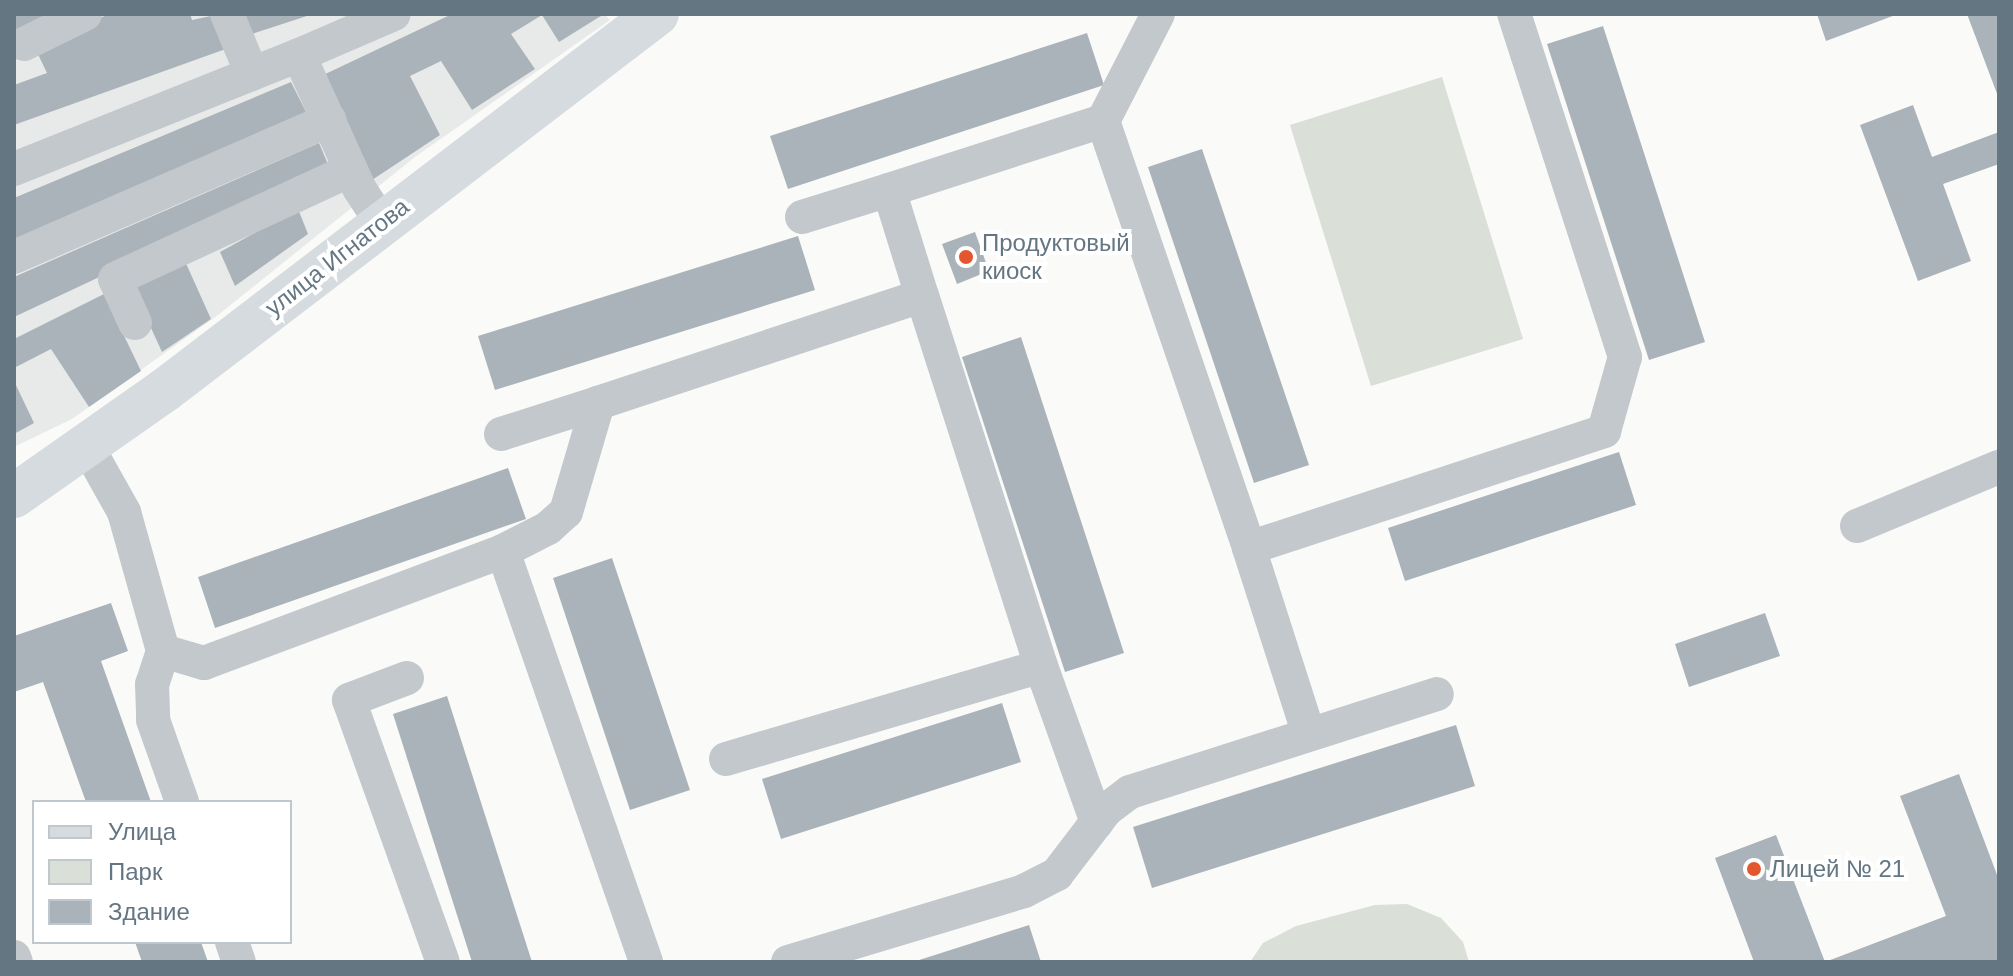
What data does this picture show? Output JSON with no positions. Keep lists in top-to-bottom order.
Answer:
{
  "streets": {
    "main road": ["улица Игнатова"]
  },
  "places": ["Продуктовый киоск", "Лицей № 21"],
  "legend": ["Улица", "Парк", "Здание"]
}
